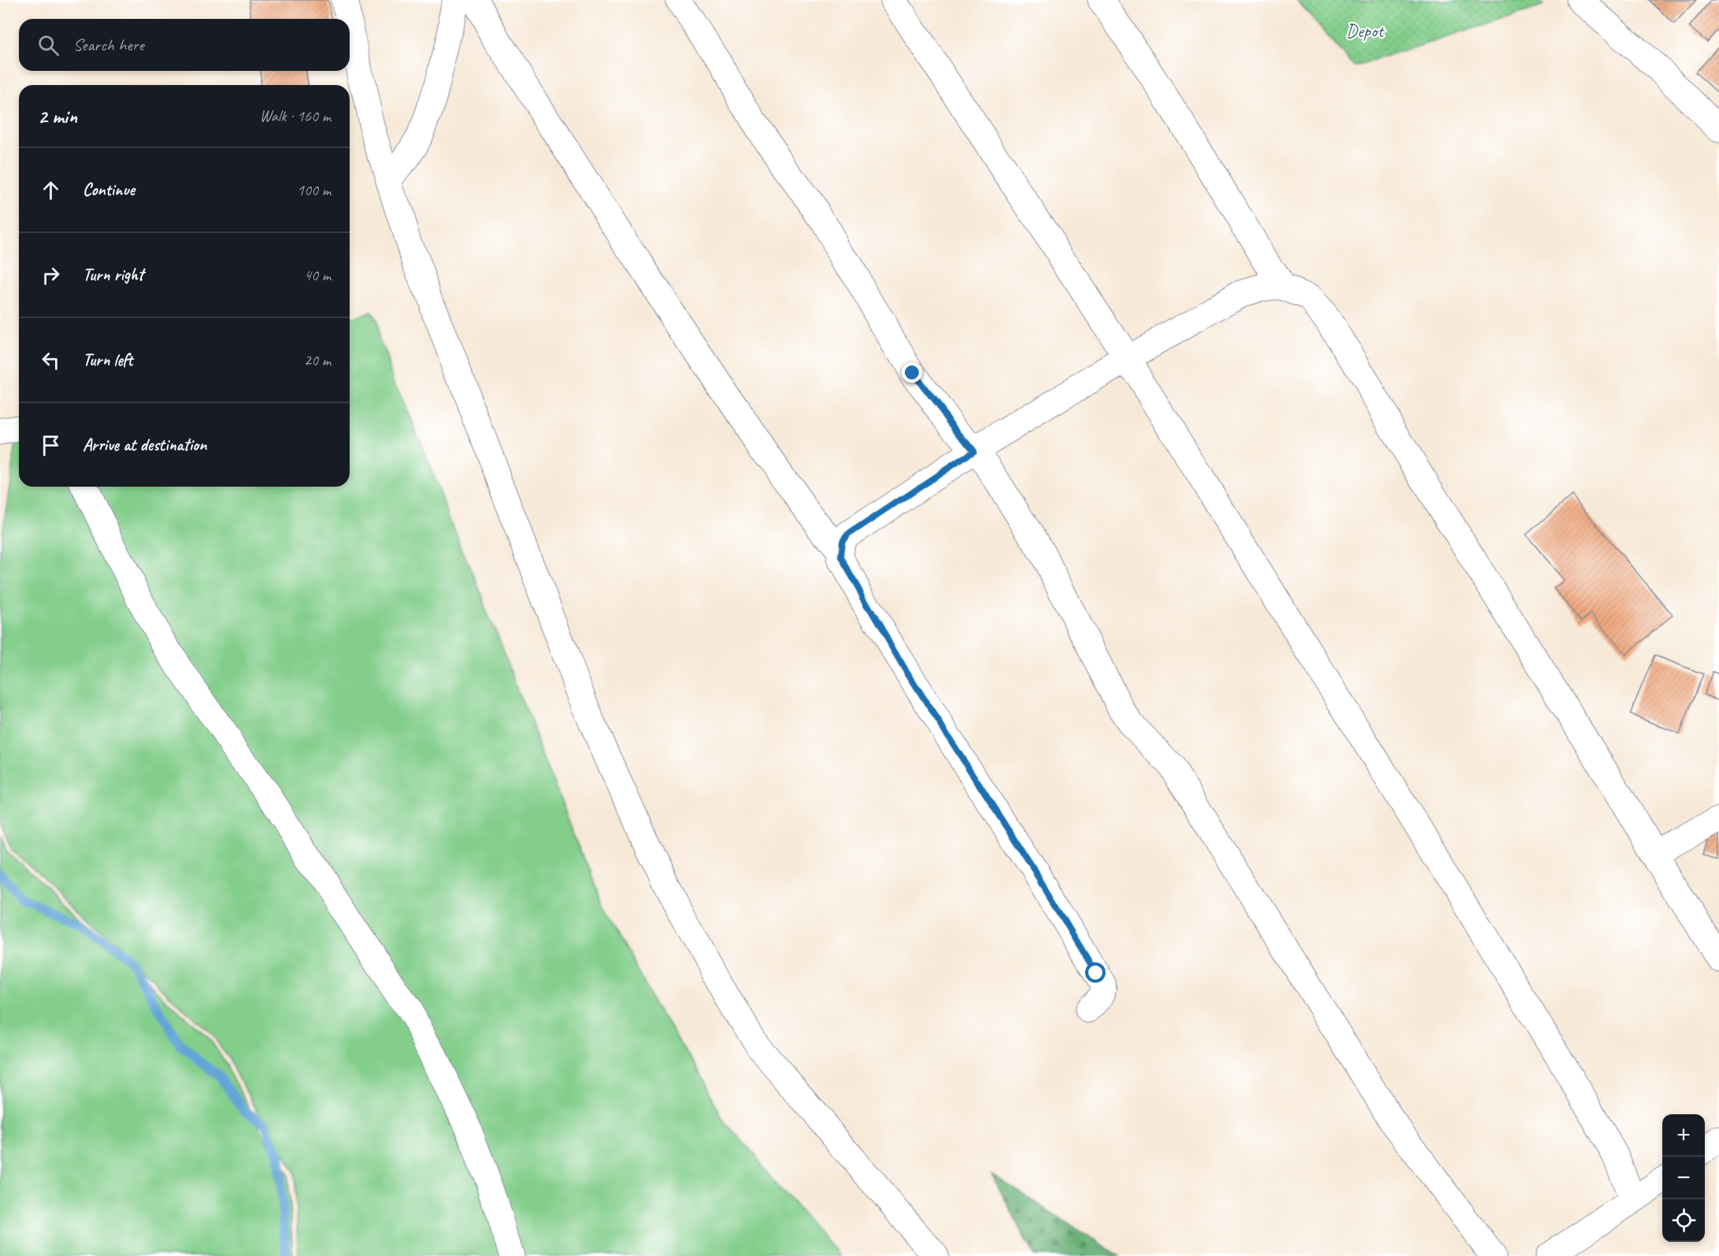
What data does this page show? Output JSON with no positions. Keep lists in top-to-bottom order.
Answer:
{
  "parks": ["Depot"],
  "page": {
    "search": "Search here",
    "heading": ["2 min", "Walk · 160 m"],
    "list": [
      ["Continue", "100 m"],
      ["Turn right", "40 m"],
      ["Turn left", "20 m"],
      "Arrive at destination"
    ],
    "map_buttons": ["+", "−"]
  }
}
